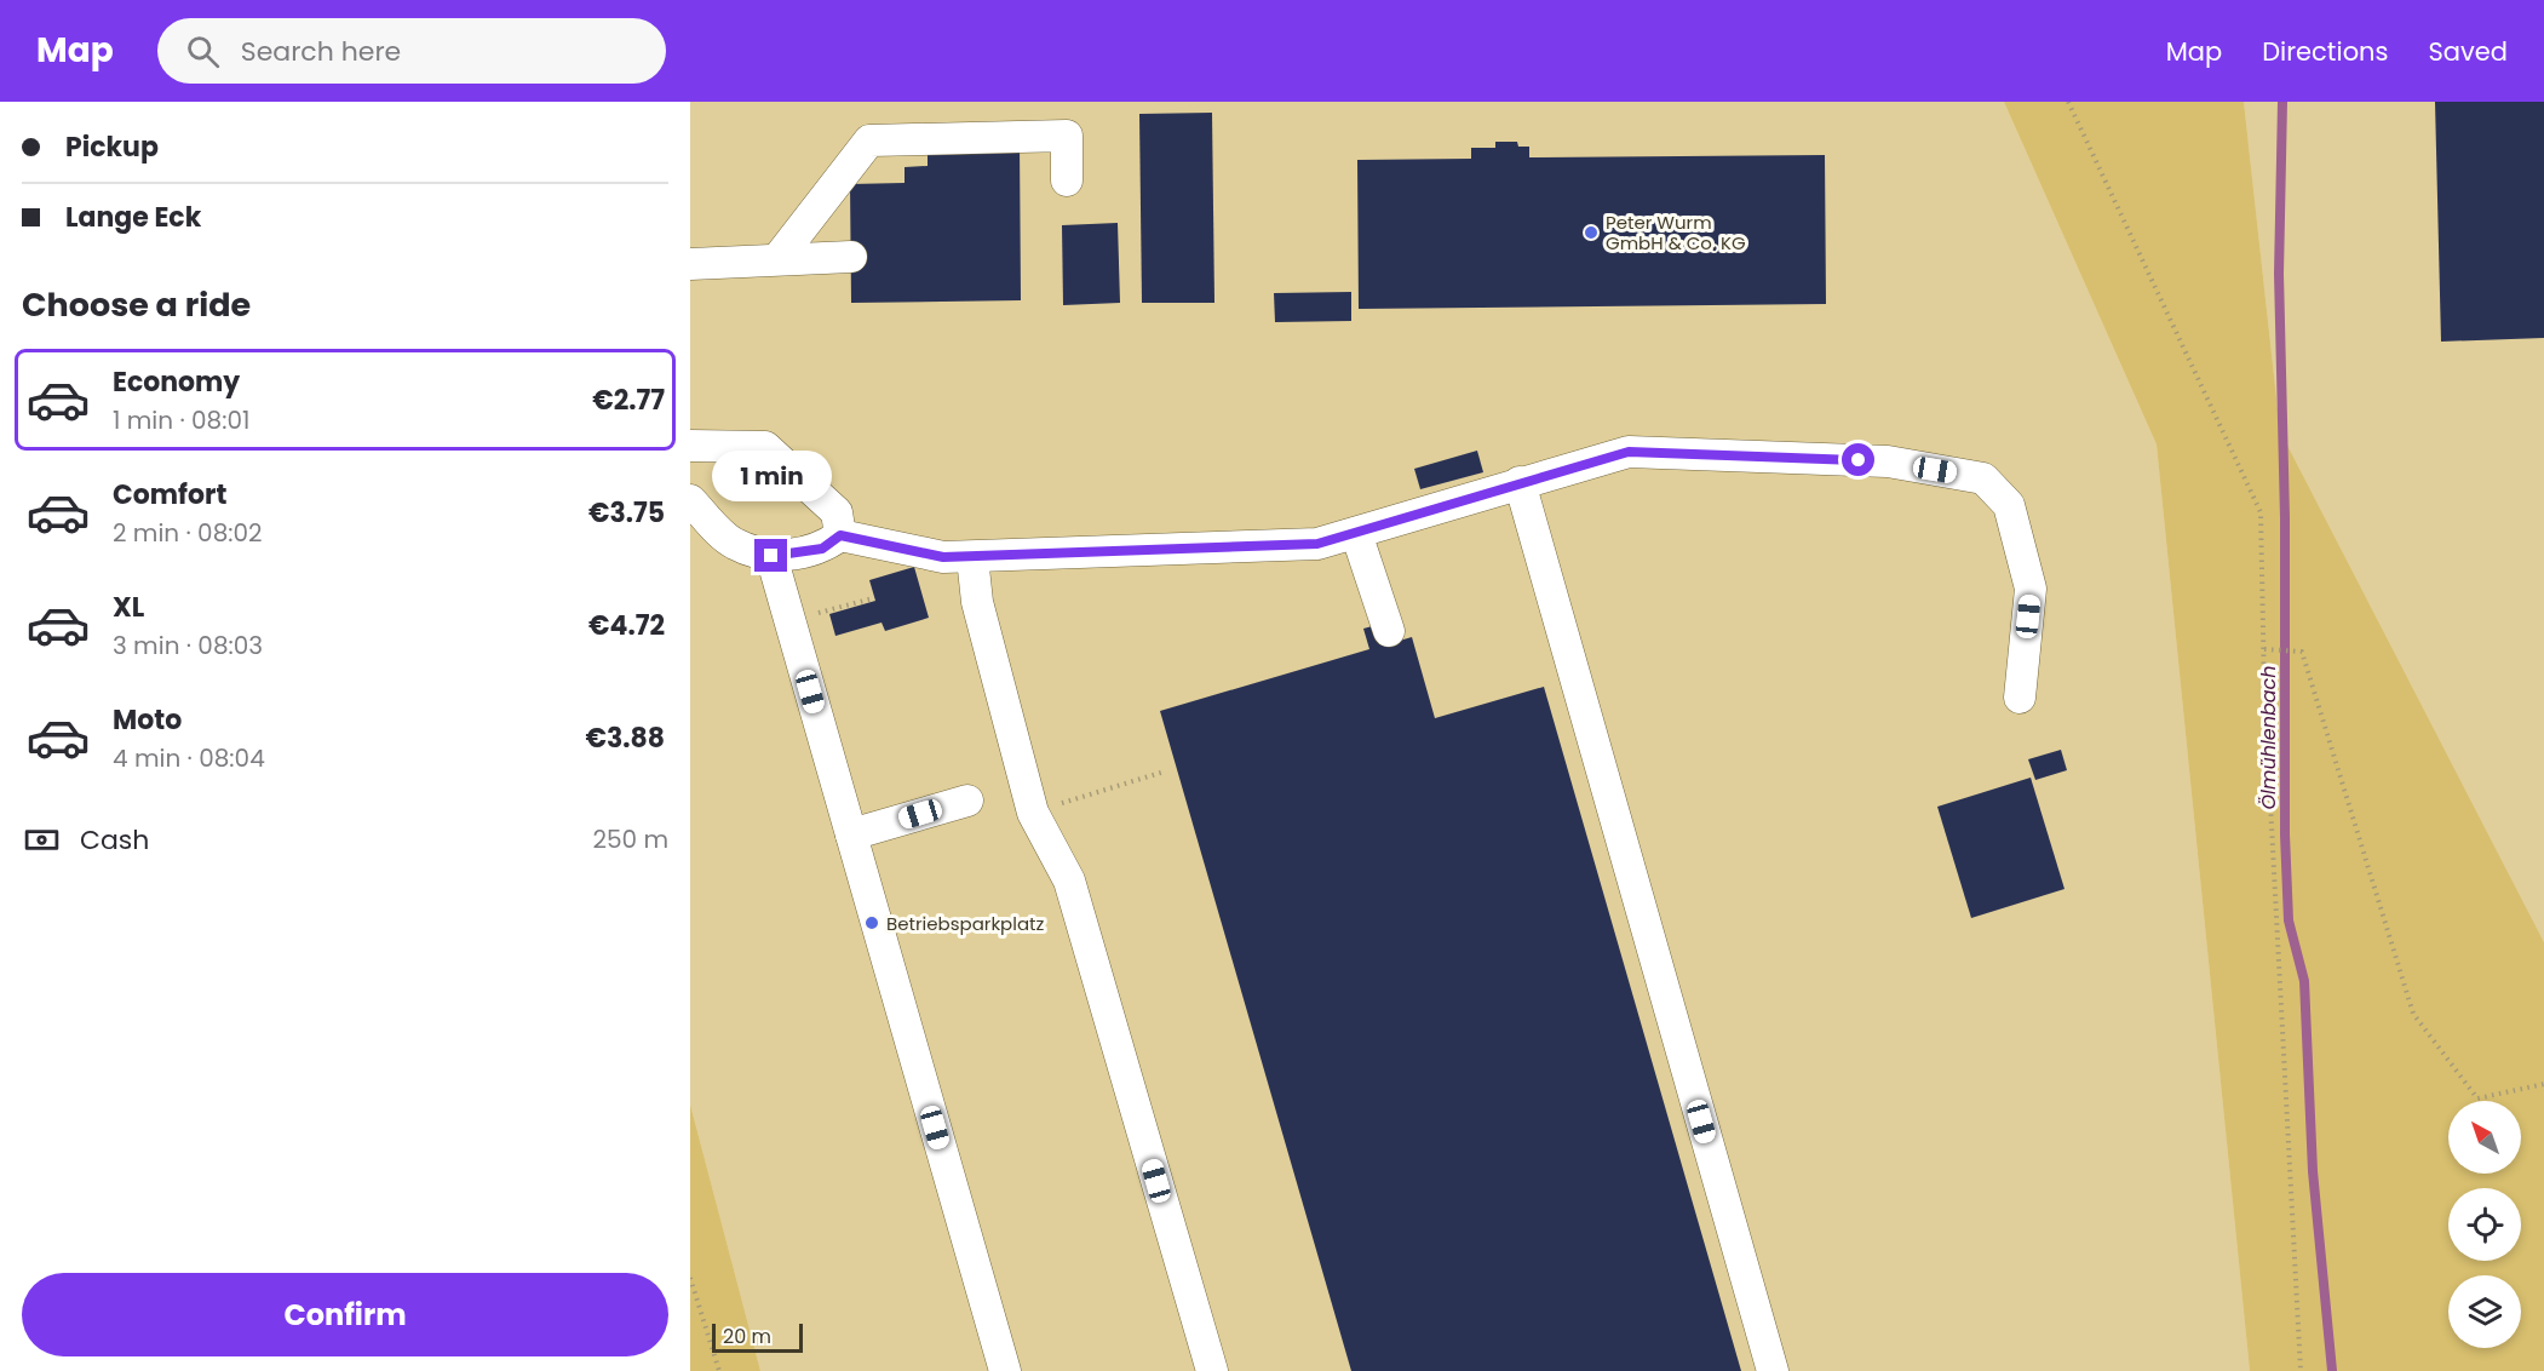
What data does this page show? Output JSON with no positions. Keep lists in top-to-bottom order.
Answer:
{
  "water": ["Ölmühlenbach"],
  "places": ["Peter Wurm GmbH & Co. KG", "Betriebsparkplatz"],
  "scale_bar": "20 m",
  "north": "top left",
  "page": {
    "header": "Map",
    "search": "Search here",
    "nav": ["Map", "Directions", "Saved"],
    "banner": ["Pickup", "Lange Eck"],
    "heading": "Choose a ride",
    "list": [
      {
        "name": "Economy",
        "note": "1 min · 08:01",
        "value": "€2.77"
      },
      {
        "name": "Comfort",
        "note": "2 min · 08:02",
        "value": "€3.75"
      },
      {
        "name": "XL",
        "note": "3 min · 08:03",
        "value": "€4.72"
      },
      {
        "name": "Moto",
        "note": "4 min · 08:04",
        "value": "€3.88"
      }
    ],
    "bubble": "1 min",
    "pay": ["Cash", "250 m"],
    "buttons": "Confirm",
    "scale": "20 m"
  }
}
